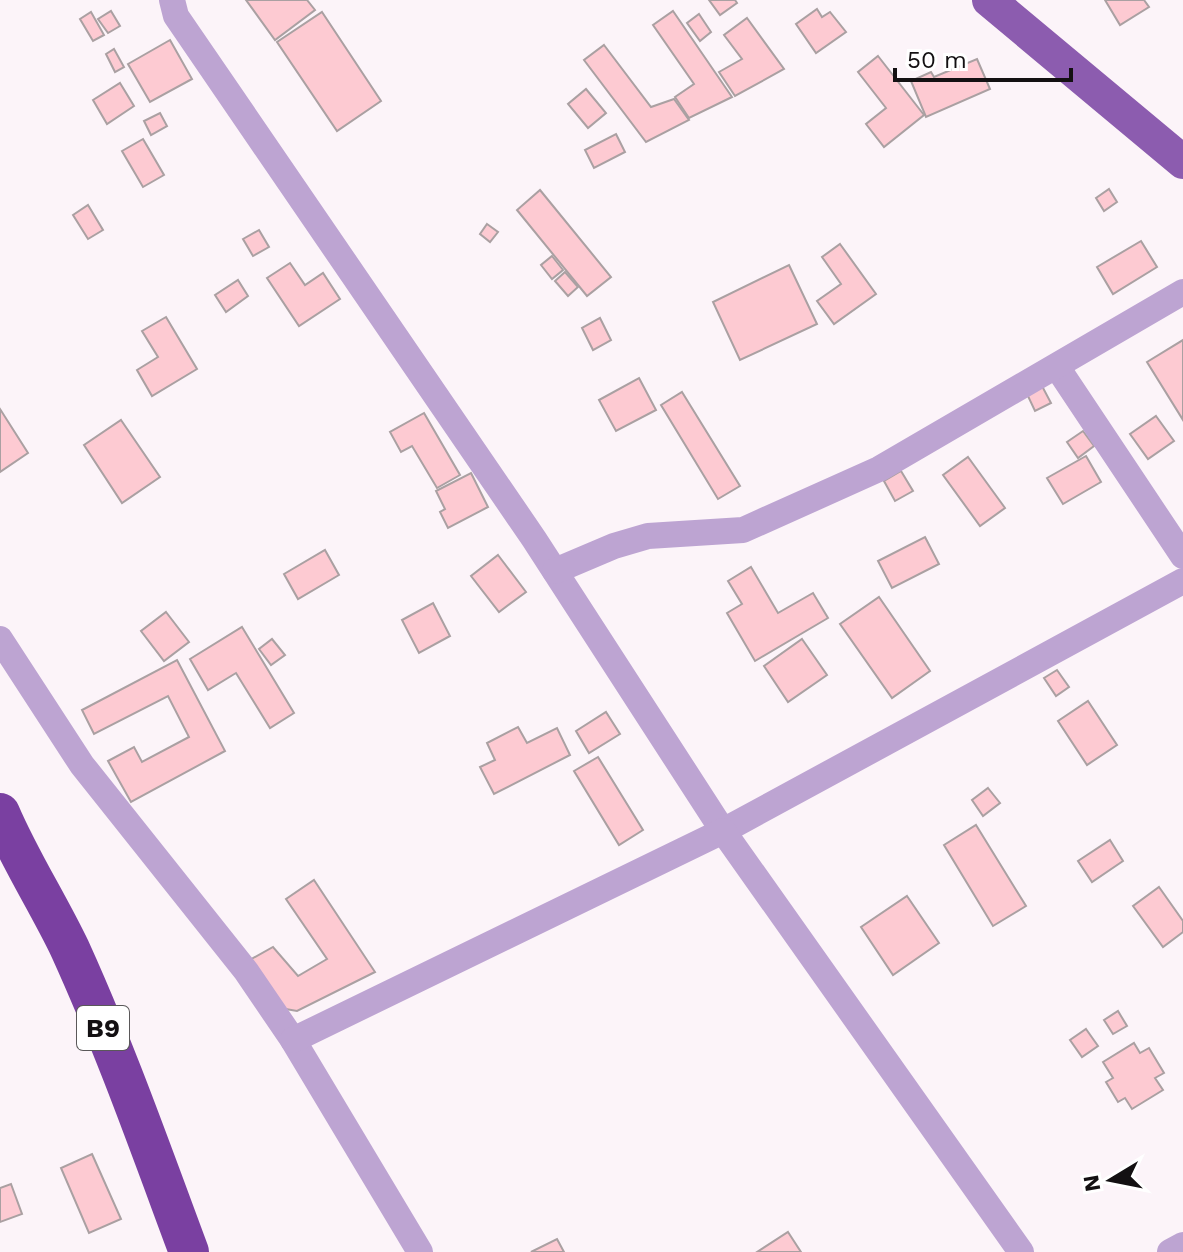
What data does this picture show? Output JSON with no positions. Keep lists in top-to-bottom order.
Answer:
{
  "streets": {
    "highway": ["B9"]
  },
  "scale_bar": "50 m",
  "north": "left"
}
